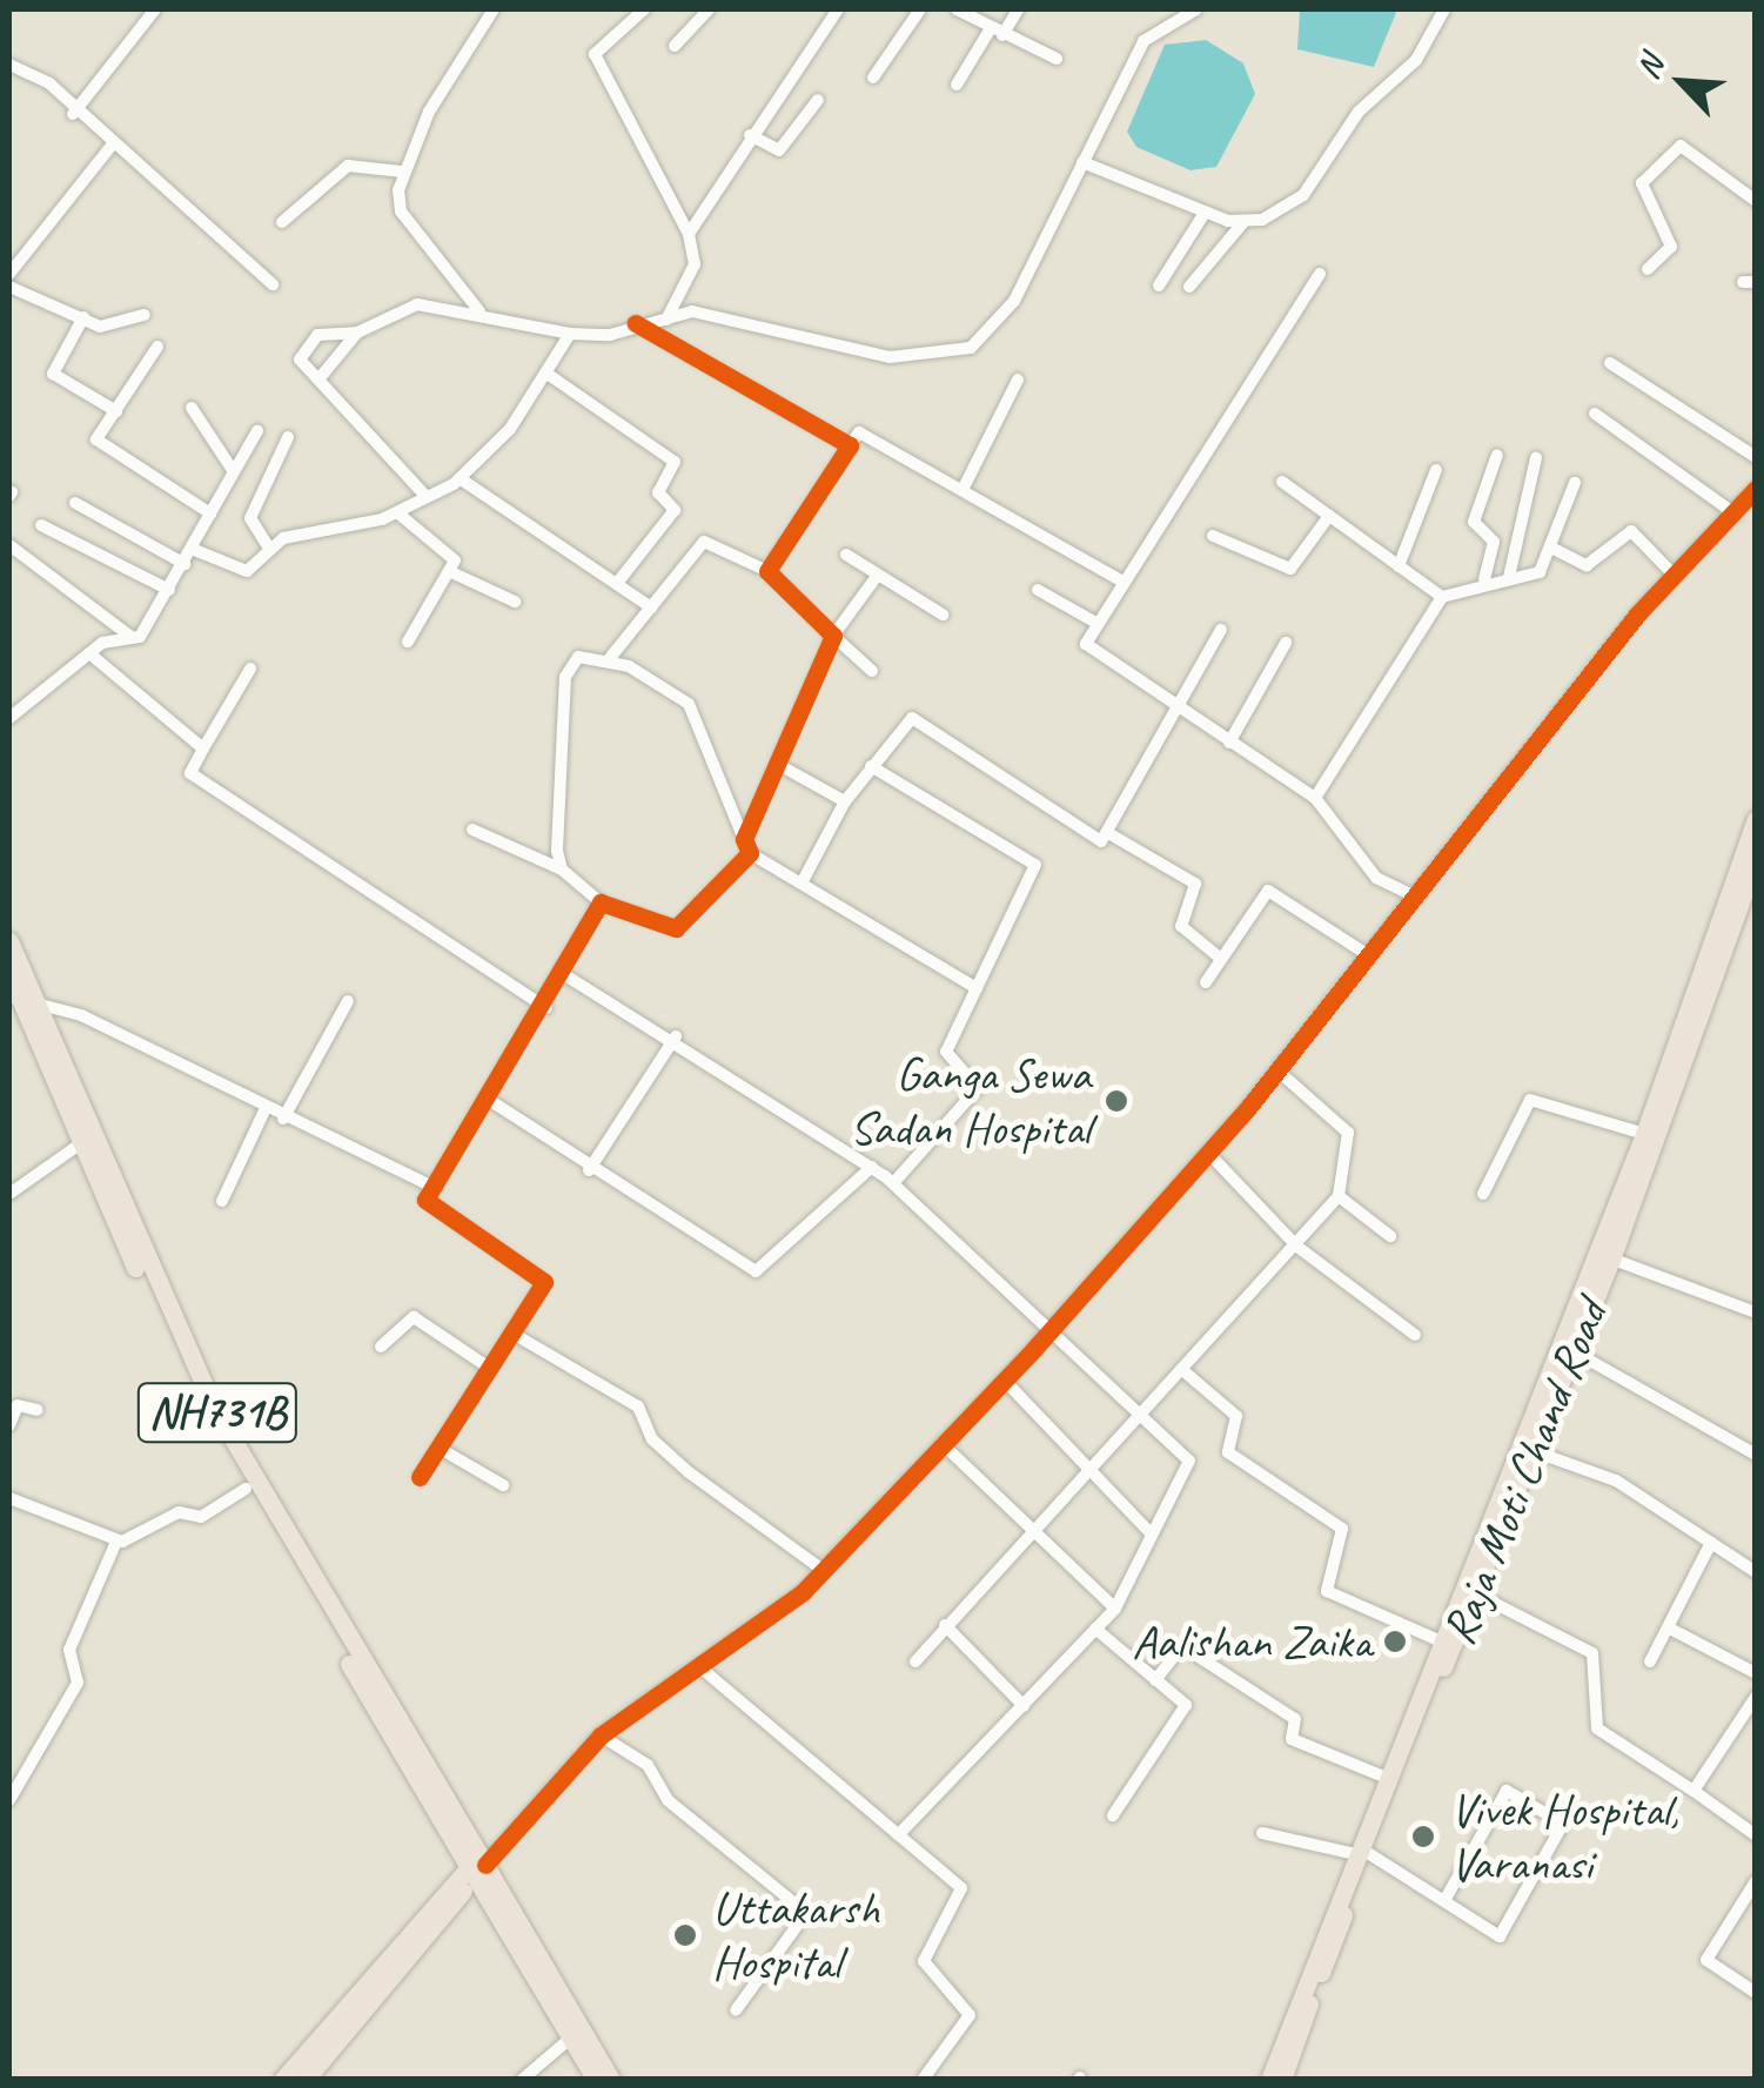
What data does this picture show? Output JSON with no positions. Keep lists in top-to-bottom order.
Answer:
{
  "streets": {
    "main road": ["NH731B", "Raja Moti Chand Road"]
  },
  "places": [
    "Ganga Sewa Sadan Hospital",
    "Aalishan Zaika",
    "Vivek Hospital, Varanasi",
    "Uttakarsh Hospital"
  ],
  "north": "top left"
}
